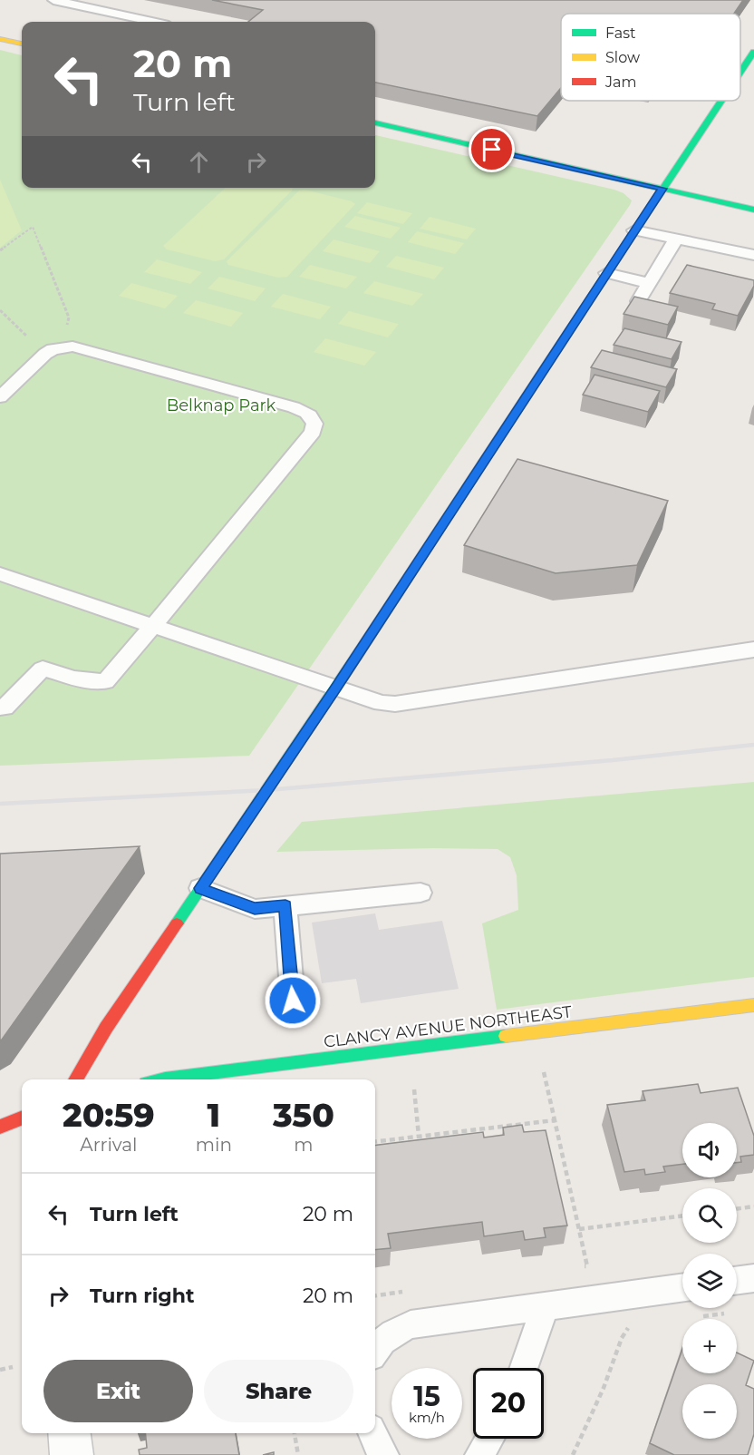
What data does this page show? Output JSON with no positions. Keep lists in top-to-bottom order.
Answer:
{
  "streets": {
    "street": ["CLANCY AVENUE NORTHEAST"]
  },
  "parks": ["Belknap Park"],
  "legend": ["Fast", "Slow", "Jam"],
  "page": {
    "turn": ["20 m", "Turn left"],
    "eta": [
      "20:59",
      "Arrival",
      "1",
      "min",
      "350",
      "m"
    ],
    "map_buttons": ["+", "−"],
    "list": [
      {
        "name": "Turn left",
        "value": "20 m"
      },
      {
        "name": "Turn right",
        "value": "20 m"
      }
    ],
    "buttons": ["Exit", "Share"],
    "speed": "15 km/h",
    "limit": "20"
  }
}
